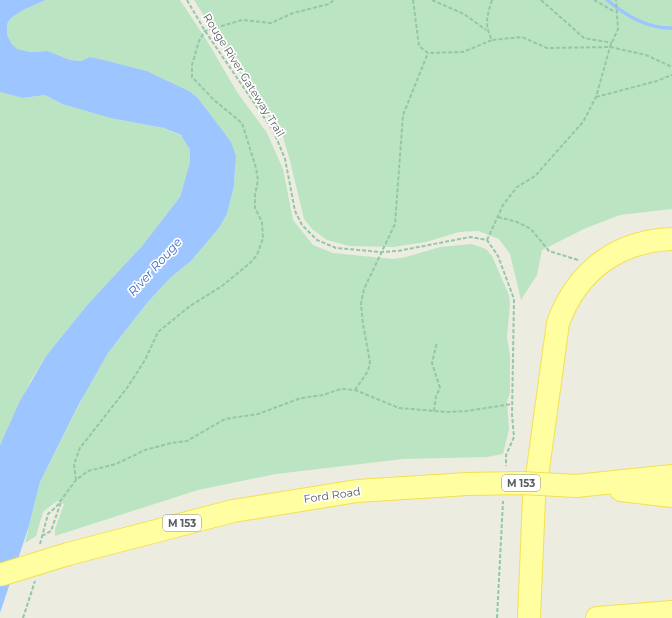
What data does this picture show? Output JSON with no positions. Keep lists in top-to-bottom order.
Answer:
{
  "streets": {
    "main road": ["M 153", "Ford Road"],
    "path": ["Rouge River Gateway Trail"]
  },
  "water": ["River Rouge"]
}
